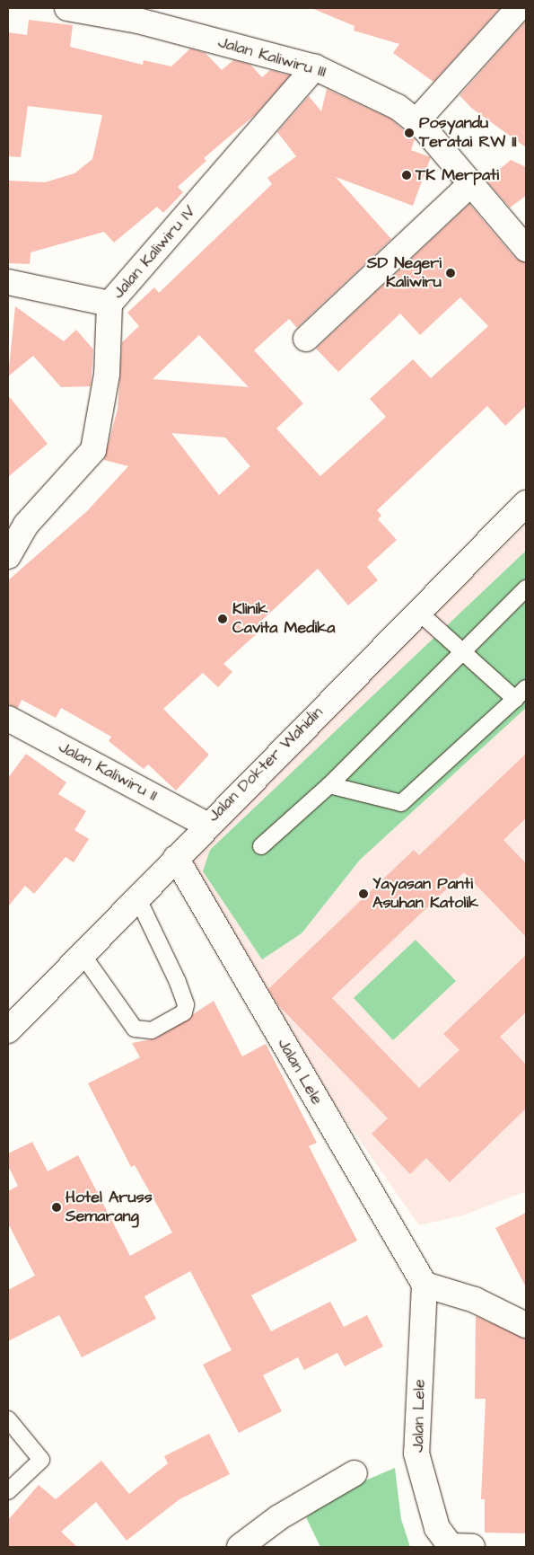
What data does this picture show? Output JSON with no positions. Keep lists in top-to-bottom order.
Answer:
{
  "streets": {
    "main road": [
      "Jalan Kaliwiru III",
      "Jalan Kaliwiru IV",
      "Jalan Dokter Wahidin",
      "Jalan Kaliwiru II",
      "Jalan Lele"
    ]
  },
  "crossings": [
    ["Jalan Kaliwiru III", "Jalan Kaliwiru IV"],
    ["Jalan Dokter Wahidin", "Jalan Kaliwiru II"],
    ["Jalan Dokter Wahidin", "Jalan Lele"]
  ],
  "places": [
    "Posyandu Teratai RW II",
    "TK Merpati",
    "SD Negeri Kaliwiru",
    "Klinik Cavita Medika",
    "Yayasan Panti Asuhan Katolik",
    "Hotel Aruss Semarang"
  ]
}
